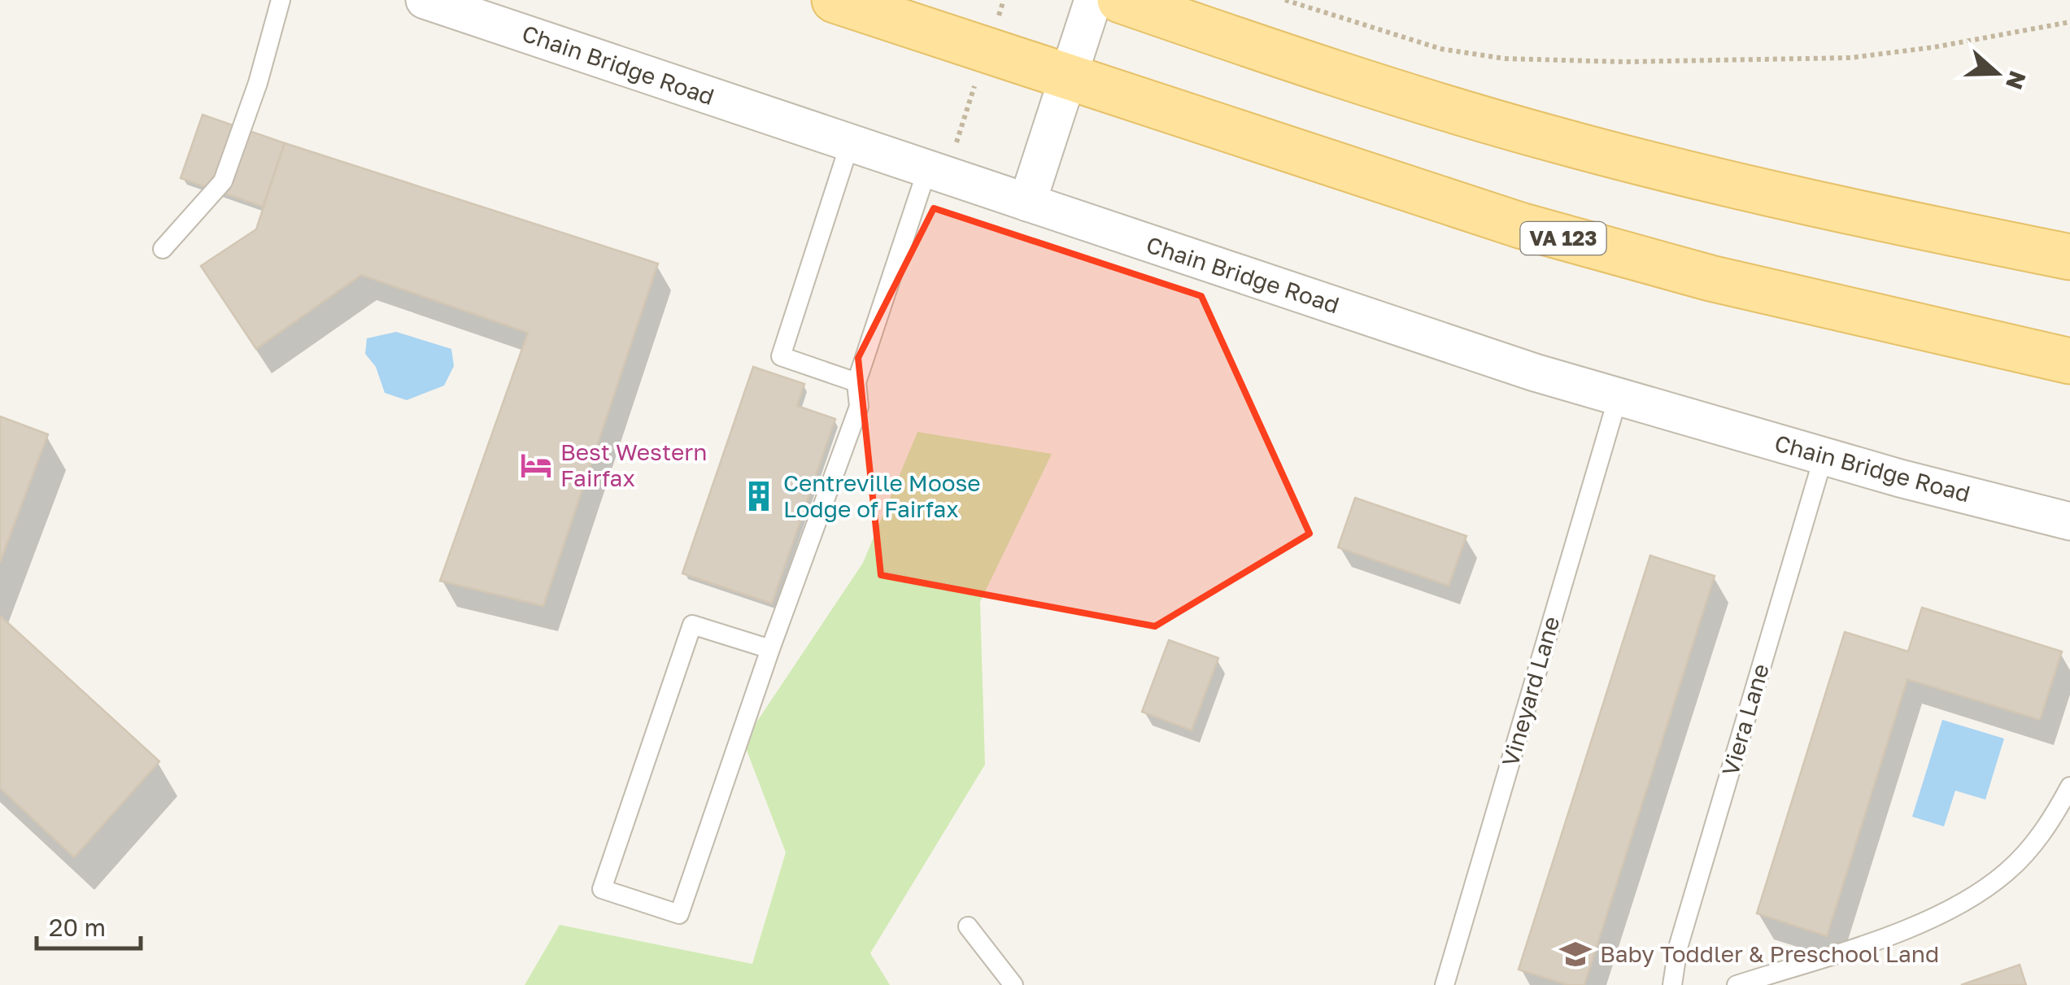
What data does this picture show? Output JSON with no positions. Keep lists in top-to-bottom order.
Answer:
{
  "streets": {
    "main road": ["VA 123"],
    "street": ["Chain Bridge Road"],
    "lane": ["Vineyard Lane", "Viera Lane"]
  },
  "crossings": [
    ["Chain Bridge Road", "Vineyard Lane"],
    ["Chain Bridge Road", "Viera Lane"]
  ],
  "places": {
    "hotel": ["Best Western Fairfax"],
    "building": ["Centreville Moose Lodge of Fairfax"],
    "school or university": ["Baby Toddler & Preschool Land"]
  },
  "scale_bar": "20 m",
  "north": "right"
}
